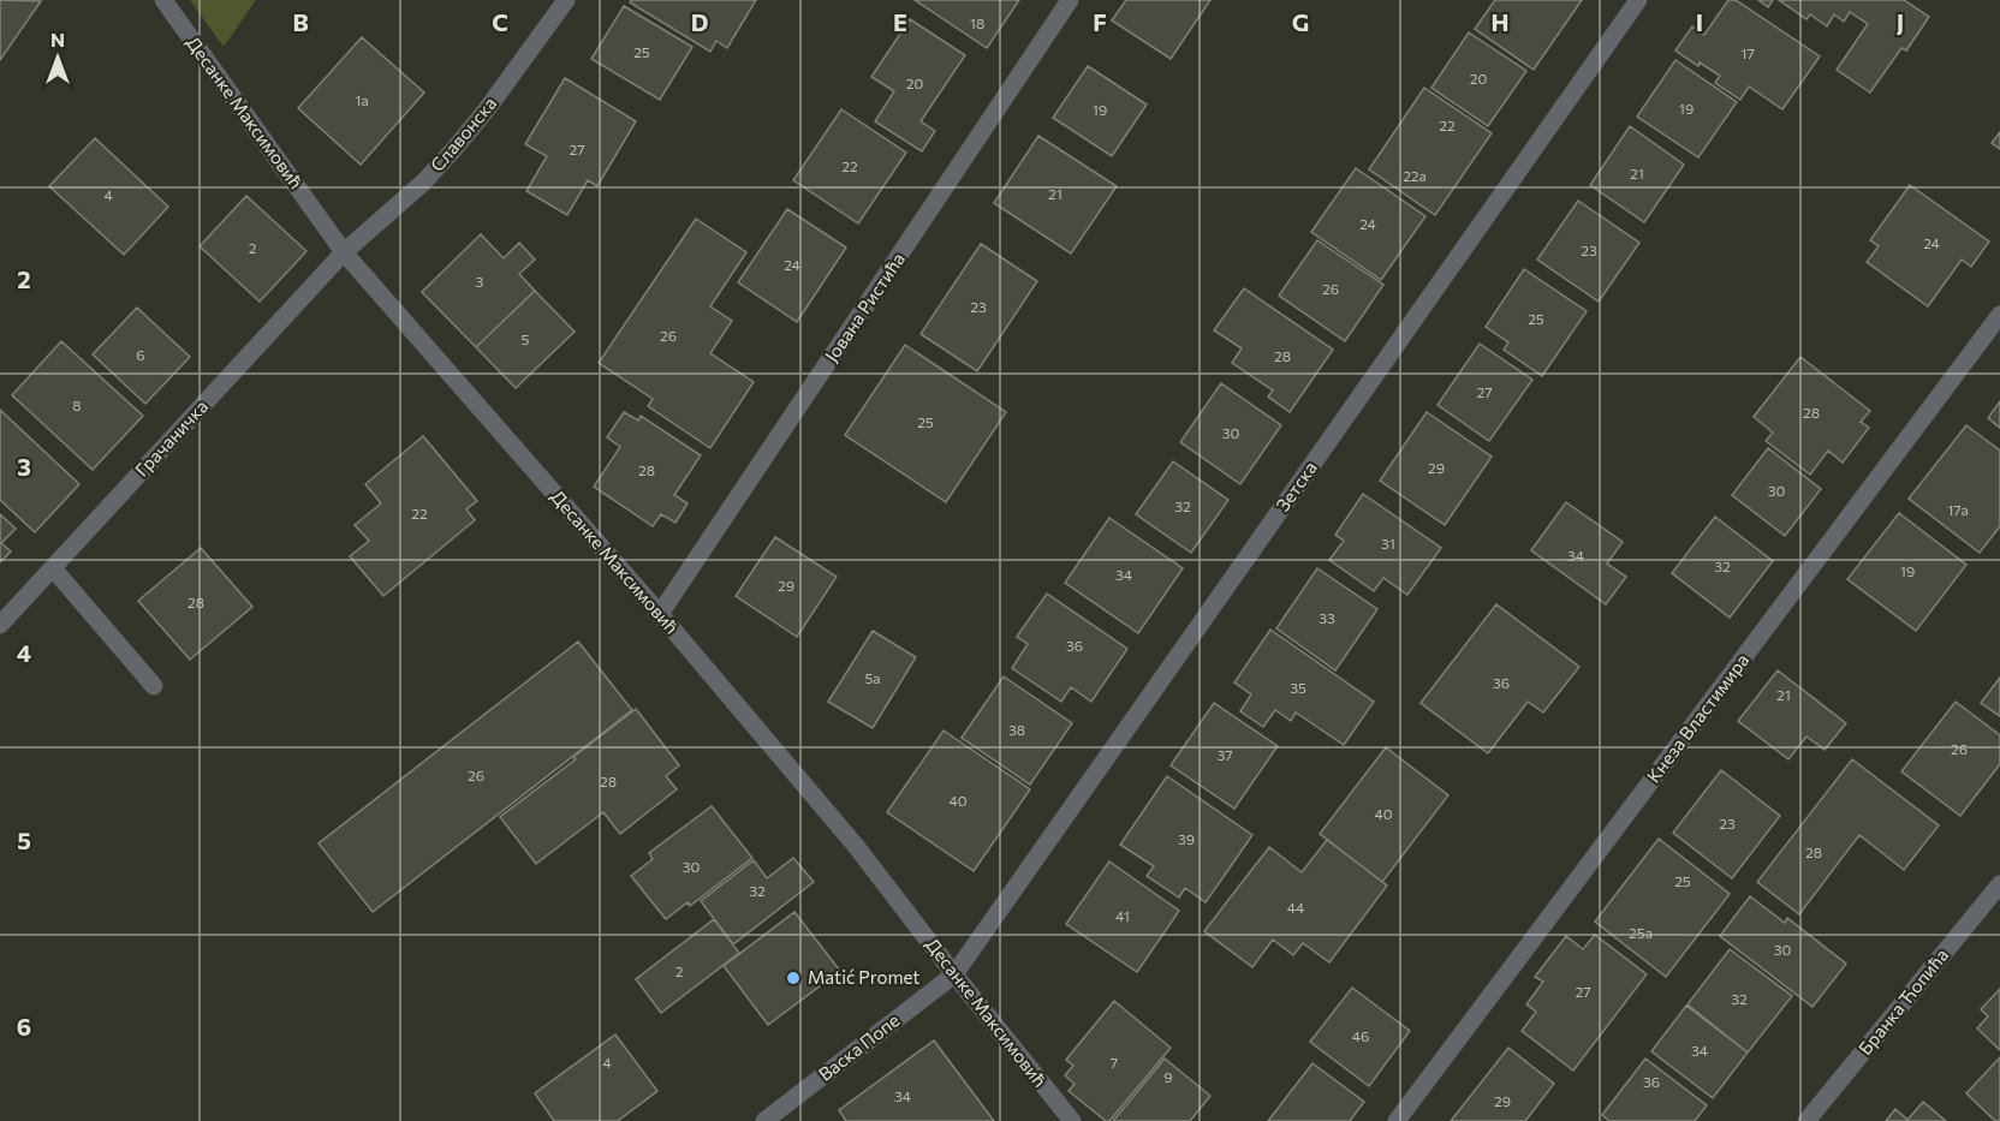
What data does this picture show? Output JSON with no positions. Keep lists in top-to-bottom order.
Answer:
{
  "streets": {
    "street": [
      "Десанке Максимовић",
      "Славонска",
      "Јована Ристића",
      "Грачаничка",
      "Зетска",
      "Кнеза Властимира",
      "Бранка Ћопића",
      "Васка Попе"
    ]
  },
  "crossings": [
    ["Десанке Максимовић", "Славонска"],
    ["Десанке Максимовић", "Јована Ристића"],
    ["Десанке Максимовић", "Грачаничка"],
    ["Десанке Максимовић", "Зетска"],
    ["Десанке Максимовић", "Васка Попе"],
    ["Славонска", "Грачаничка"],
    ["Зетска", "Васка Попе"]
  ],
  "places": ["Matić Promet"],
  "house_numbers": [
    "18",
    "25",
    "17",
    "20",
    "20",
    "1a",
    "19",
    "19",
    "22",
    "27",
    "22",
    "21",
    "22a",
    "21",
    "4",
    "24",
    "24",
    "2",
    "23",
    "24",
    "3",
    "26",
    "23",
    "25",
    "26",
    "5",
    "6",
    "28",
    "27",
    "8",
    "28",
    "25",
    "30",
    "29",
    "28",
    "30",
    "32",
    "17a",
    "22",
    "31",
    "34",
    "32",
    "19",
    "34",
    "29",
    "28",
    "33",
    "36",
    "5a",
    "36",
    "35",
    "21",
    "38",
    "26",
    "37",
    "26",
    "28",
    "40",
    "40",
    "23",
    "39",
    "28",
    "30",
    "25",
    "32",
    "44",
    "41",
    "25a",
    "30",
    "2",
    "27",
    "32",
    "46",
    "34",
    "4",
    "7",
    "9",
    "36",
    "34",
    "29"
  ],
  "north": "top",
  "grid": {
    "columns": [
      "B",
      "C",
      "D",
      "E",
      "F",
      "G",
      "H",
      "I",
      "J"
    ],
    "rows": [
      "2",
      "3",
      "4",
      "5",
      "6"
    ]
  }
}
